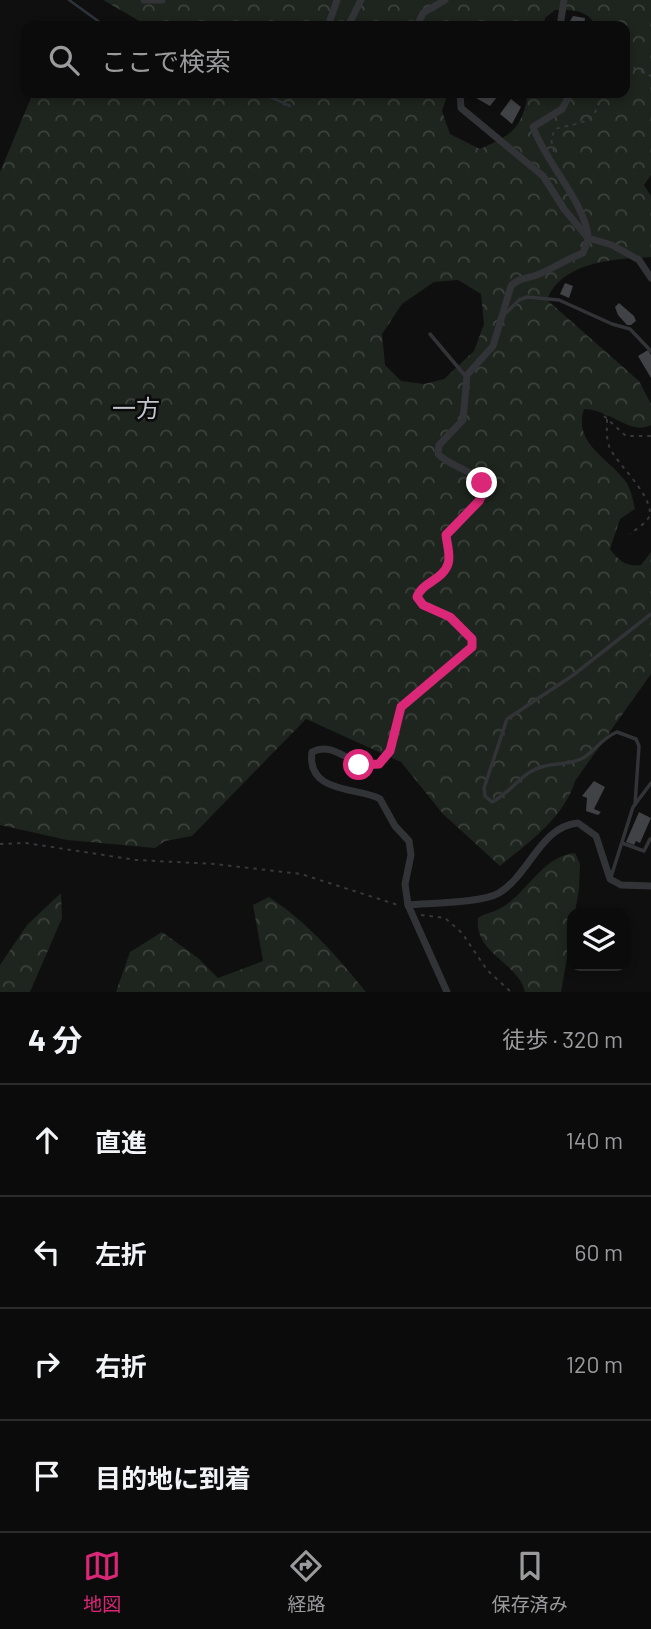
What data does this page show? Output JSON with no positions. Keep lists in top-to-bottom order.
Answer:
{
  "districts": ["一方"],
  "page": {
    "search": "ここで検索",
    "heading": ["4 分", "徒歩 · 320 m"],
    "list": [
      ["直進", "140 m"],
      ["左折", "60 m"],
      ["右折", "120 m"],
      "目的地に到着"
    ],
    "nav": ["地図", "経路", "保存済み"]
  }
}
